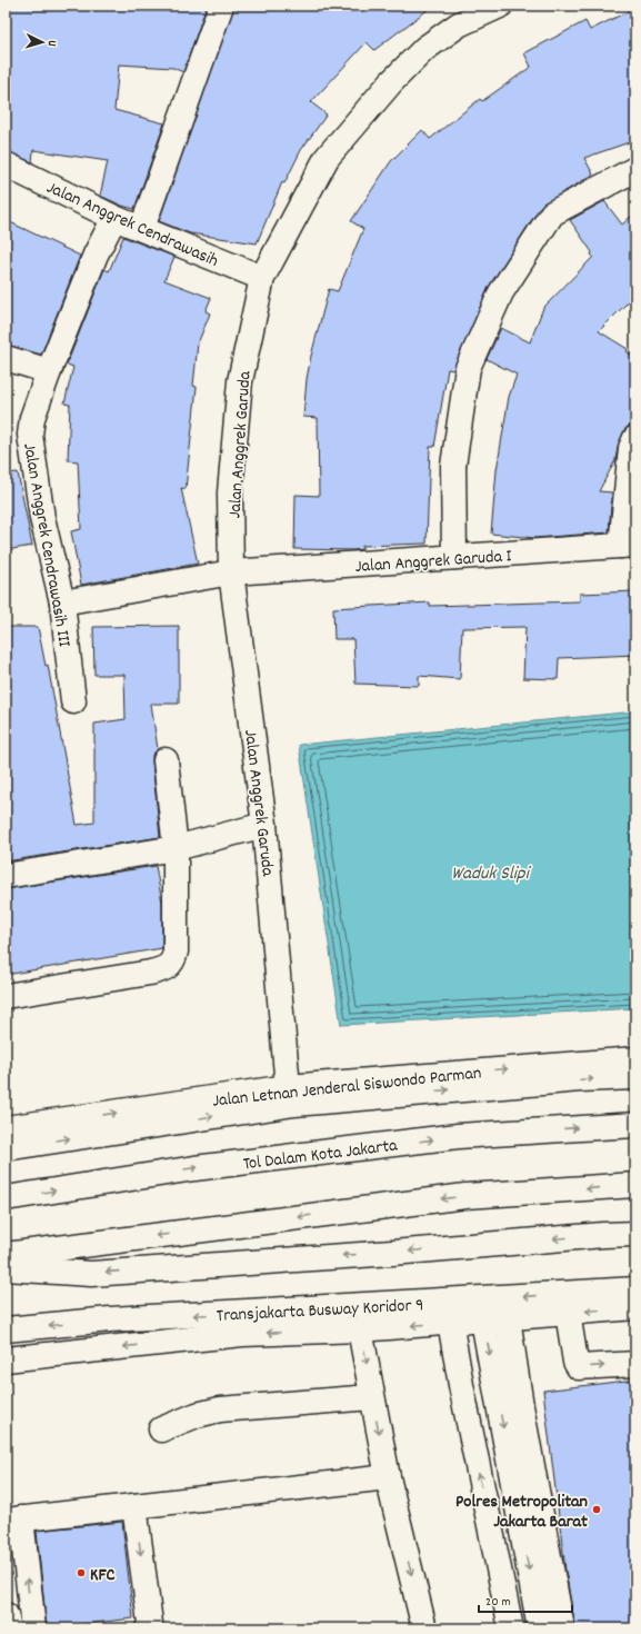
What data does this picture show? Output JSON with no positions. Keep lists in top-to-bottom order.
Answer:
{
  "streets": {
    "main road": [
      "Jalan Anggrek Cendrawasih",
      "Jalan Anggrek Garuda",
      "Jalan Anggrek Cendrawasih III",
      "Jalan Anggrek Garuda I",
      "Jalan Letnan Jenderal Siswondo Parman",
      "Tol Dalam Kota Jakarta",
      "Transjakarta Busway Koridor 9"
    ]
  },
  "crossings": [
    ["Jalan Anggrek Cendrawasih", "Jalan Anggrek Garuda"],
    ["Jalan Anggrek Cendrawasih", "Jalan Anggrek Cendrawasih III"],
    ["Jalan Anggrek Garuda", "Jalan Anggrek Garuda I"],
    ["Jalan Anggrek Garuda", "Jalan Letnan Jenderal Siswondo Parman"],
    ["Jalan Anggrek Cendrawasih III", "Jalan Anggrek Garuda I"]
  ],
  "water": ["Waduk Slipi"],
  "places": ["Polres Metropolitan Jakarta Barat", "KFC"],
  "scale_bar": "20 m",
  "north": "right"
}
